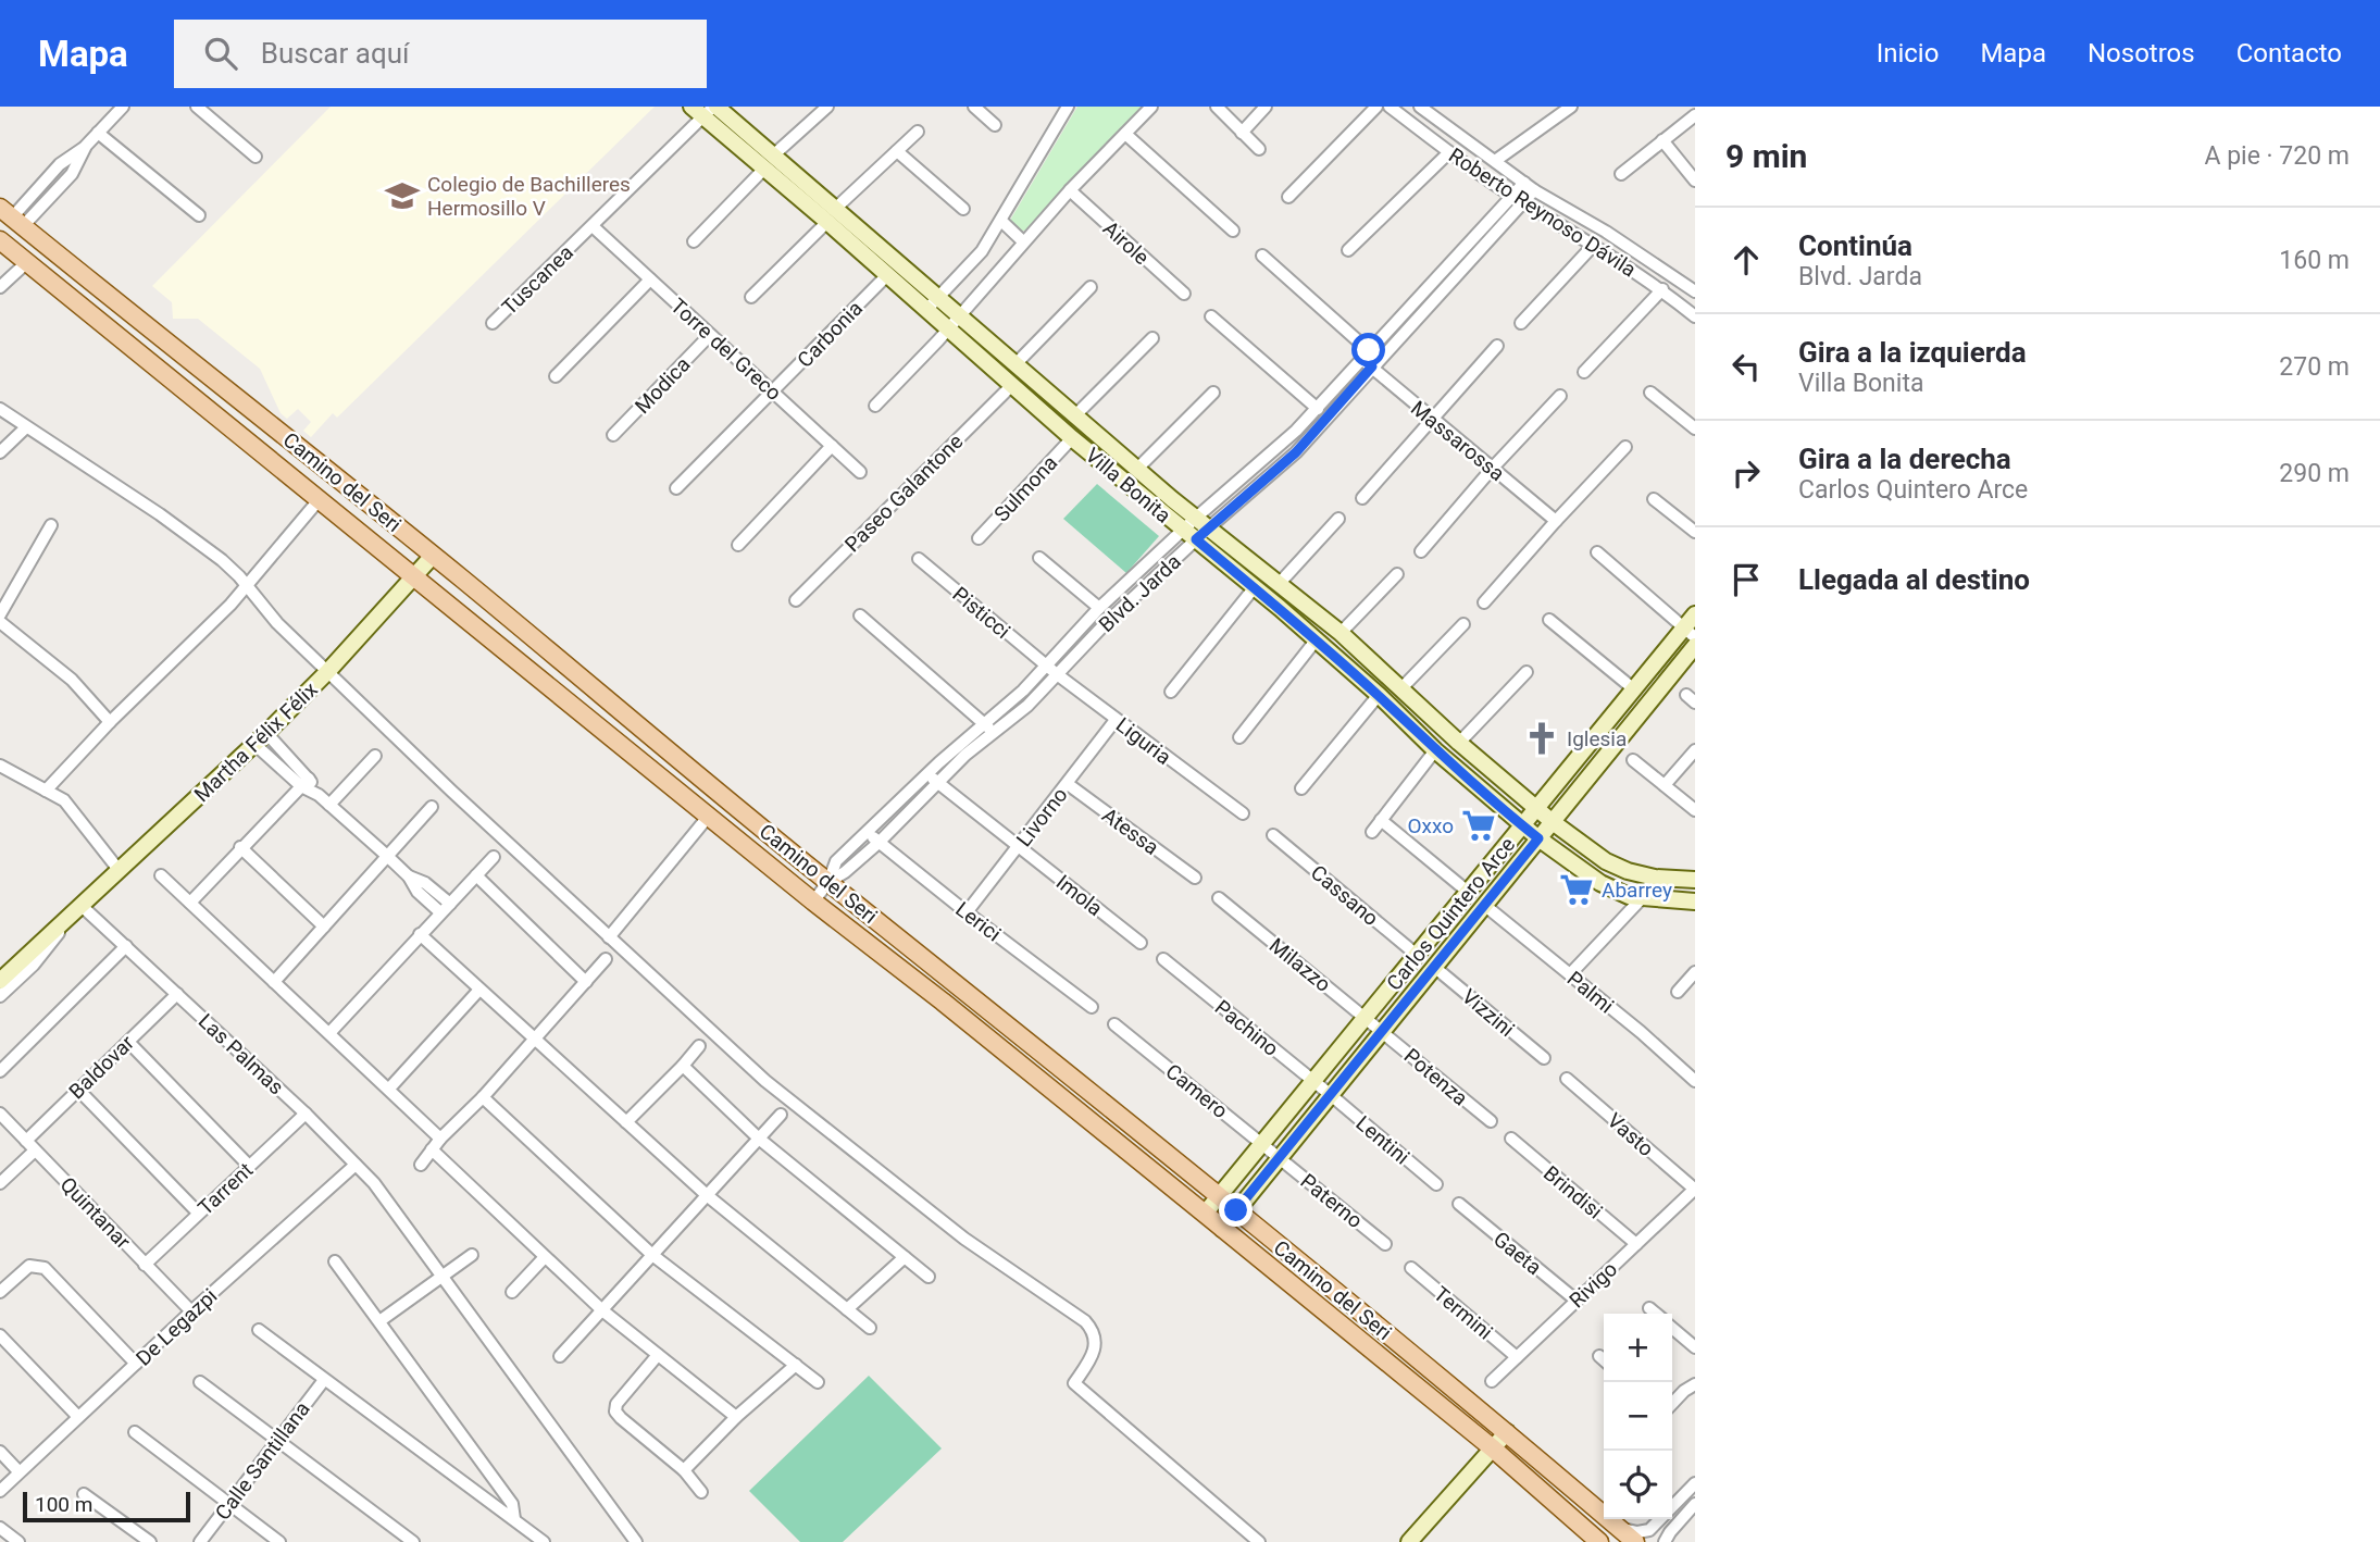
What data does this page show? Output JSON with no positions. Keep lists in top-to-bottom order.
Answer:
{
  "streets": {
    "main road": ["Camino del Seri"],
    "street": [
      "Roberto Reynoso Dávila",
      "Airole",
      "Tuscanea",
      "Carbonia",
      "Torre del Greco",
      "Modica",
      "Massarossa",
      "Villa Bonita",
      "Sulmona",
      "Paseo Galantone",
      "Blvd. Jarda",
      "Pisticci",
      "Liguria",
      "Martha Félix Félix",
      "Livorno",
      "Atessa",
      "Imola",
      "Cassano",
      "Carlos Quintero Arce",
      "Lerici",
      "Milazzo",
      "Palmi",
      "Vizzini",
      "Pachino",
      "Las Palmas",
      "Baldovar",
      "Potenza",
      "Camero",
      "Vasto",
      "Lentini",
      "Tarrent",
      "Brindisi",
      "Paterno",
      "Quintanar",
      "Gaeta",
      "Rivigo",
      "Termini",
      "De Legazpi",
      "Calle Santillana"
    ]
  },
  "crossings": [
    ["Roberto Reynoso Dávila", "Blvd. Jarda"],
    ["Tuscanea", "Torre del Greco"],
    ["Tuscanea", "Villa Bonita"],
    ["Carbonia", "Torre del Greco"],
    ["Carbonia", "Villa Bonita"],
    ["Torre del Greco", "Modica"],
    ["Massarossa", "Blvd. Jarda"],
    ["Camino del Seri", "Blvd. Jarda"],
    ["Camino del Seri", "Martha Félix Félix"],
    ["Camino del Seri", "Carlos Quintero Arce"],
    ["Villa Bonita", "Sulmona"],
    ["Villa Bonita", "Paseo Galantone"],
    ["Villa Bonita", "Blvd. Jarda"],
    ["Villa Bonita", "Carlos Quintero Arce"],
    ["Blvd. Jarda", "Pisticci"],
    ["Blvd. Jarda", "Liguria"],
    ["Blvd. Jarda", "Imola"],
    ["Blvd. Jarda", "Lerici"],
    ["Pisticci", "Liguria"],
    ["Liguria", "Livorno"],
    ["Martha Félix Félix", "Las Palmas"],
    ["Livorno", "Atessa"],
    ["Livorno", "Imola"],
    ["Livorno", "Lerici"],
    ["Cassano", "Carlos Quintero Arce"],
    ["Carlos Quintero Arce", "Milazzo"],
    ["Carlos Quintero Arce", "Palmi"],
    ["Carlos Quintero Arce", "Vizzini"],
    ["Carlos Quintero Arce", "Pachino"],
    ["Carlos Quintero Arce", "Potenza"],
    ["Carlos Quintero Arce", "Camero"],
    ["Carlos Quintero Arce", "Lentini"],
    ["Carlos Quintero Arce", "Paterno"],
    ["Milazzo", "Potenza"],
    ["Pachino", "Lentini"],
    ["Las Palmas", "Baldovar"],
    ["Las Palmas", "Tarrent"],
    ["Las Palmas", "De Legazpi"],
    ["Baldovar", "Quintanar"],
    ["Camero", "Paterno"],
    ["Vasto", "Rivigo"],
    ["Tarrent", "Quintanar"],
    ["Brindisi", "Rivigo"],
    ["Quintanar", "De Legazpi"],
    ["Gaeta", "Rivigo"],
    ["Rivigo", "Termini"]
  ],
  "places": {
    "school or university": ["Colegio de Bachilleres Hermosillo V"],
    "church": ["Iglesia"],
    "supermarket": ["Oxxo", "Abarrey"]
  },
  "scale_bar": "100 m",
  "page": {
    "header": "Mapa",
    "search": "Buscar aquí",
    "nav": [
      "Inicio",
      "Mapa",
      "Nosotros",
      "Contacto"
    ],
    "heading": ["9 min", "A pie · 720 m"],
    "list": [
      ["Continúa", "Blvd. Jarda", "160 m"],
      ["Gira a la izquierda", "Villa Bonita", "270 m"],
      ["Gira a la derecha", "Carlos Quintero Arce", "290 m"],
      "Llegada al destino"
    ],
    "map_buttons": ["+", "−"],
    "scale": "100 m"
  }
}
